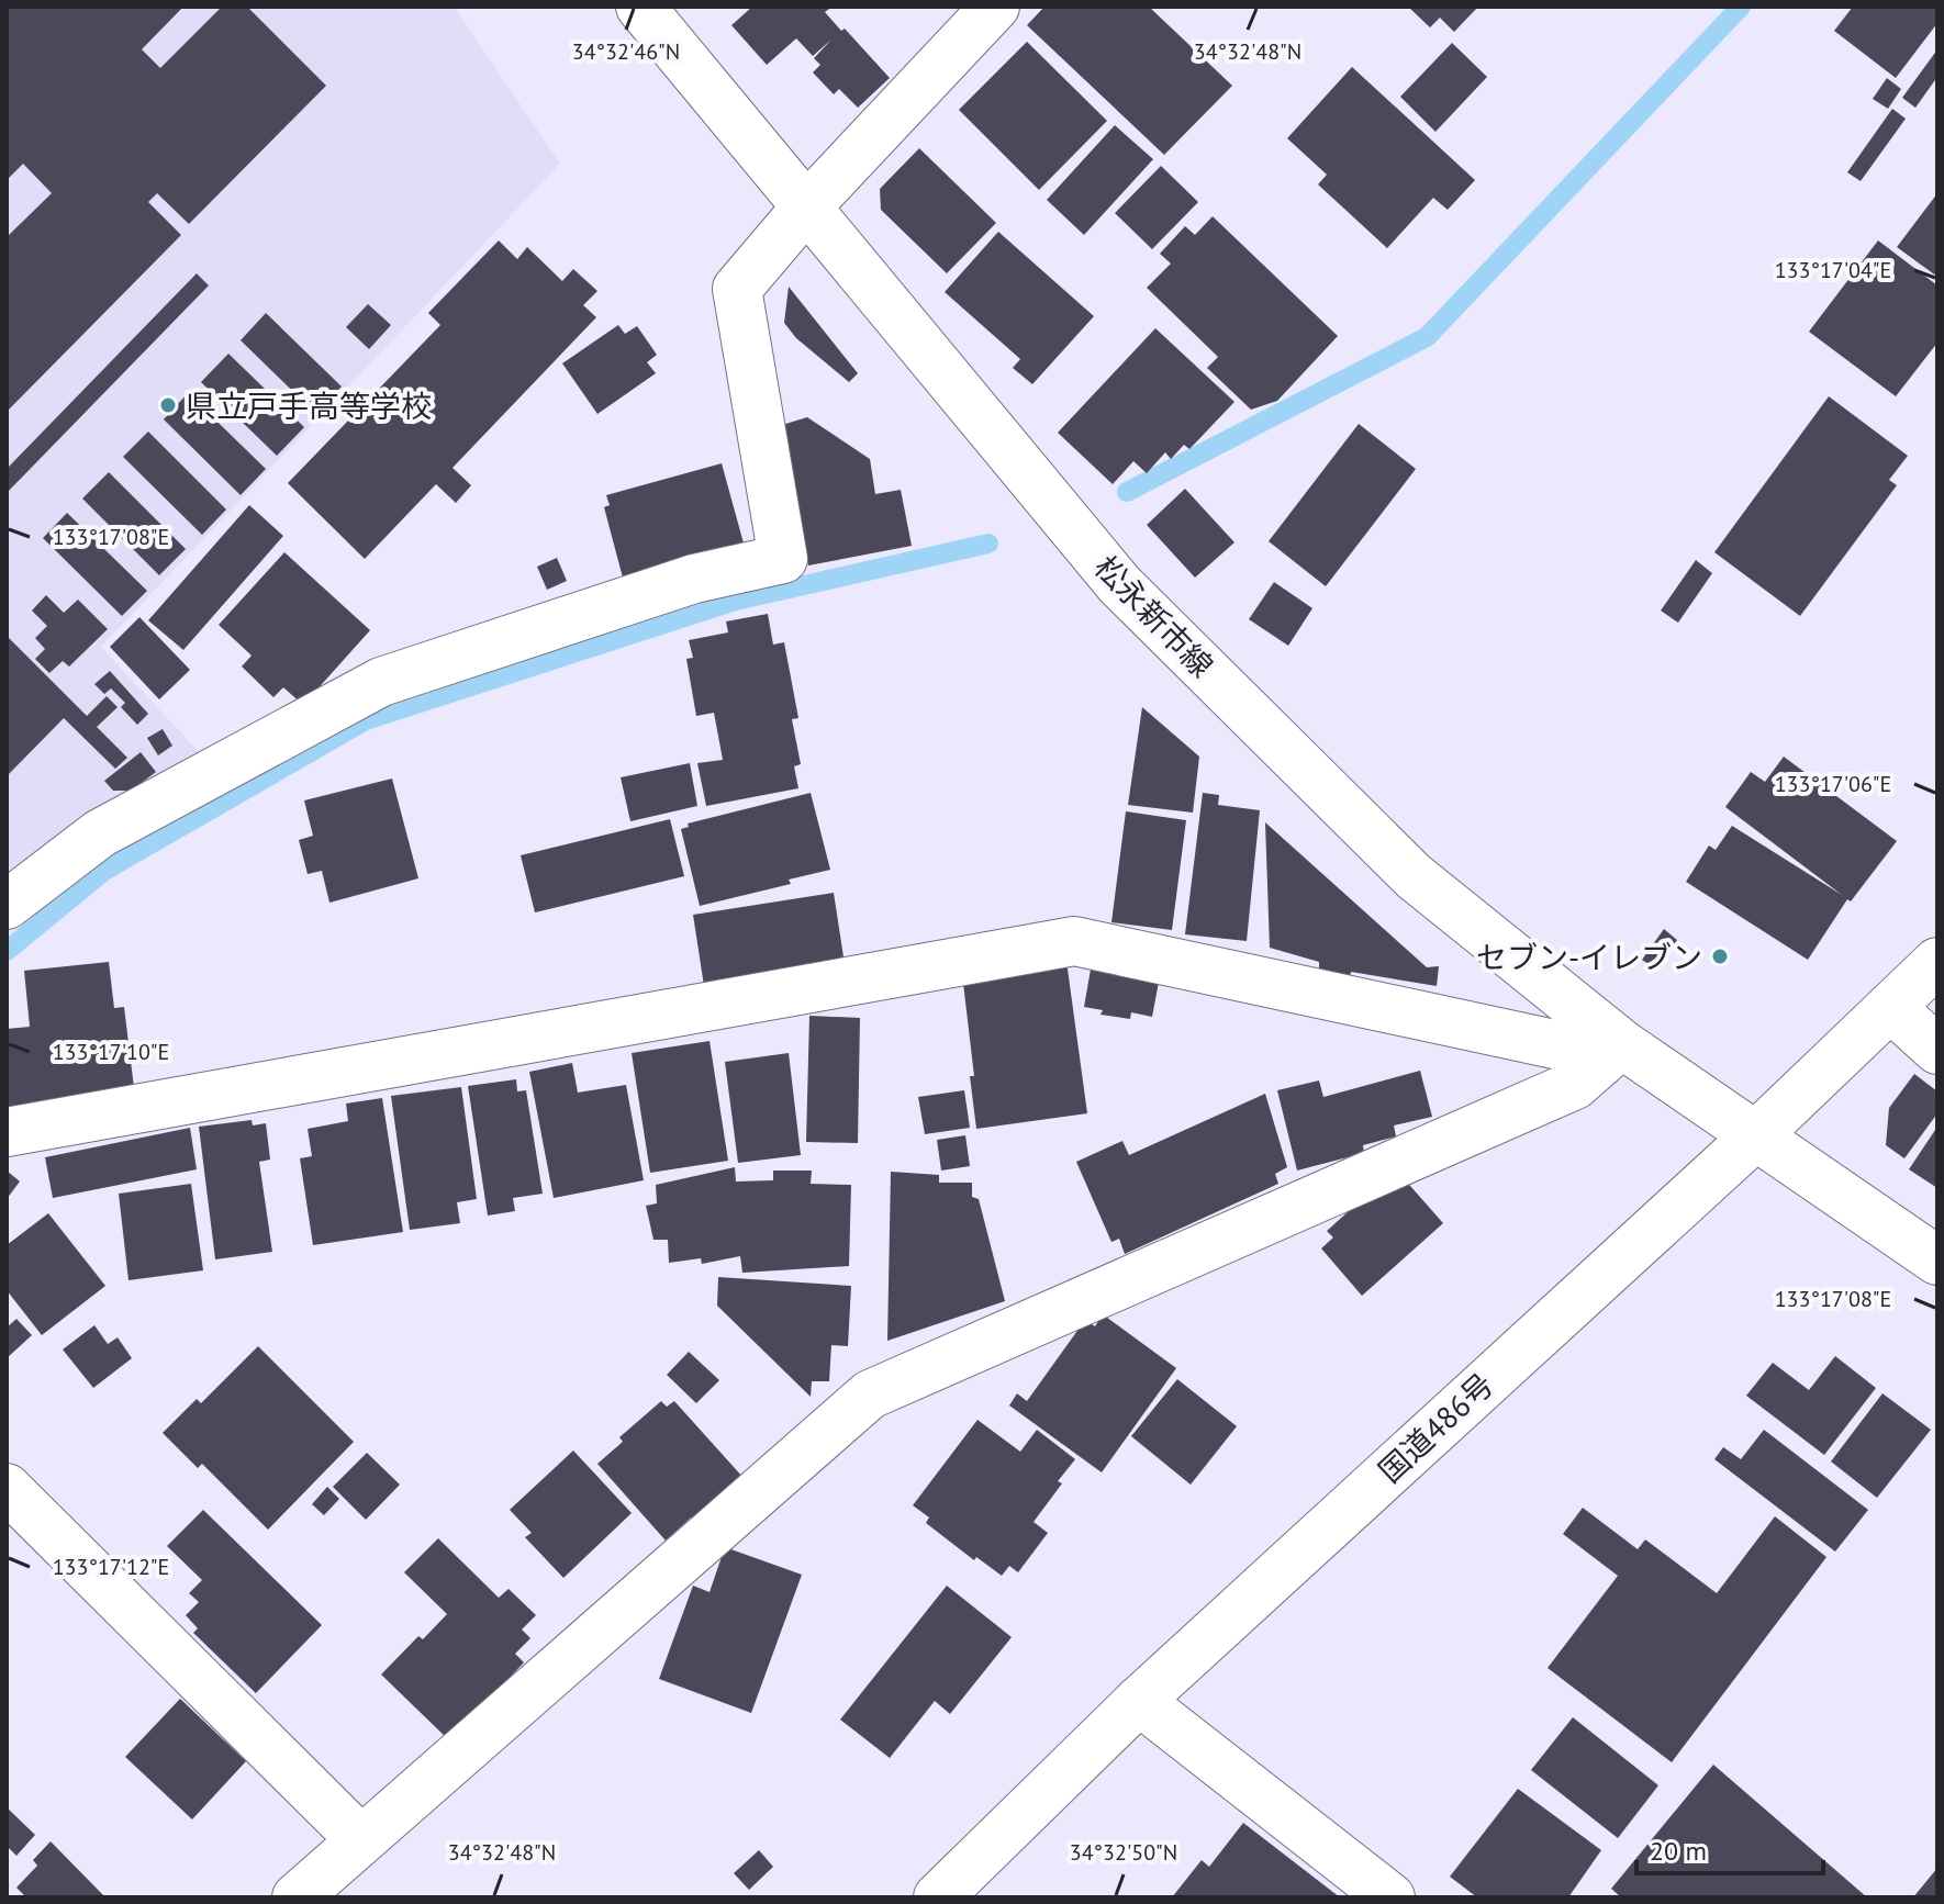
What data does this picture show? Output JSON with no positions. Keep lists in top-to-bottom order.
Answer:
{
  "streets": {
    "main road": ["松永新市線", "国道486号"]
  },
  "crossings": [
    ["松永新市線", "国道486号"]
  ],
  "places": ["県立戸手高等学校", "セブン-イレブン"],
  "scale_bar": "20 m",
  "coordinates": [
    "34°32'46\"N",
    "34°32'48\"N",
    "133°17'04\"E",
    "133°17'08\"E",
    "133°17'06\"E",
    "133°17'10\"E",
    "133°17'12\"E",
    "34°32'50\"N"
  ]
}
